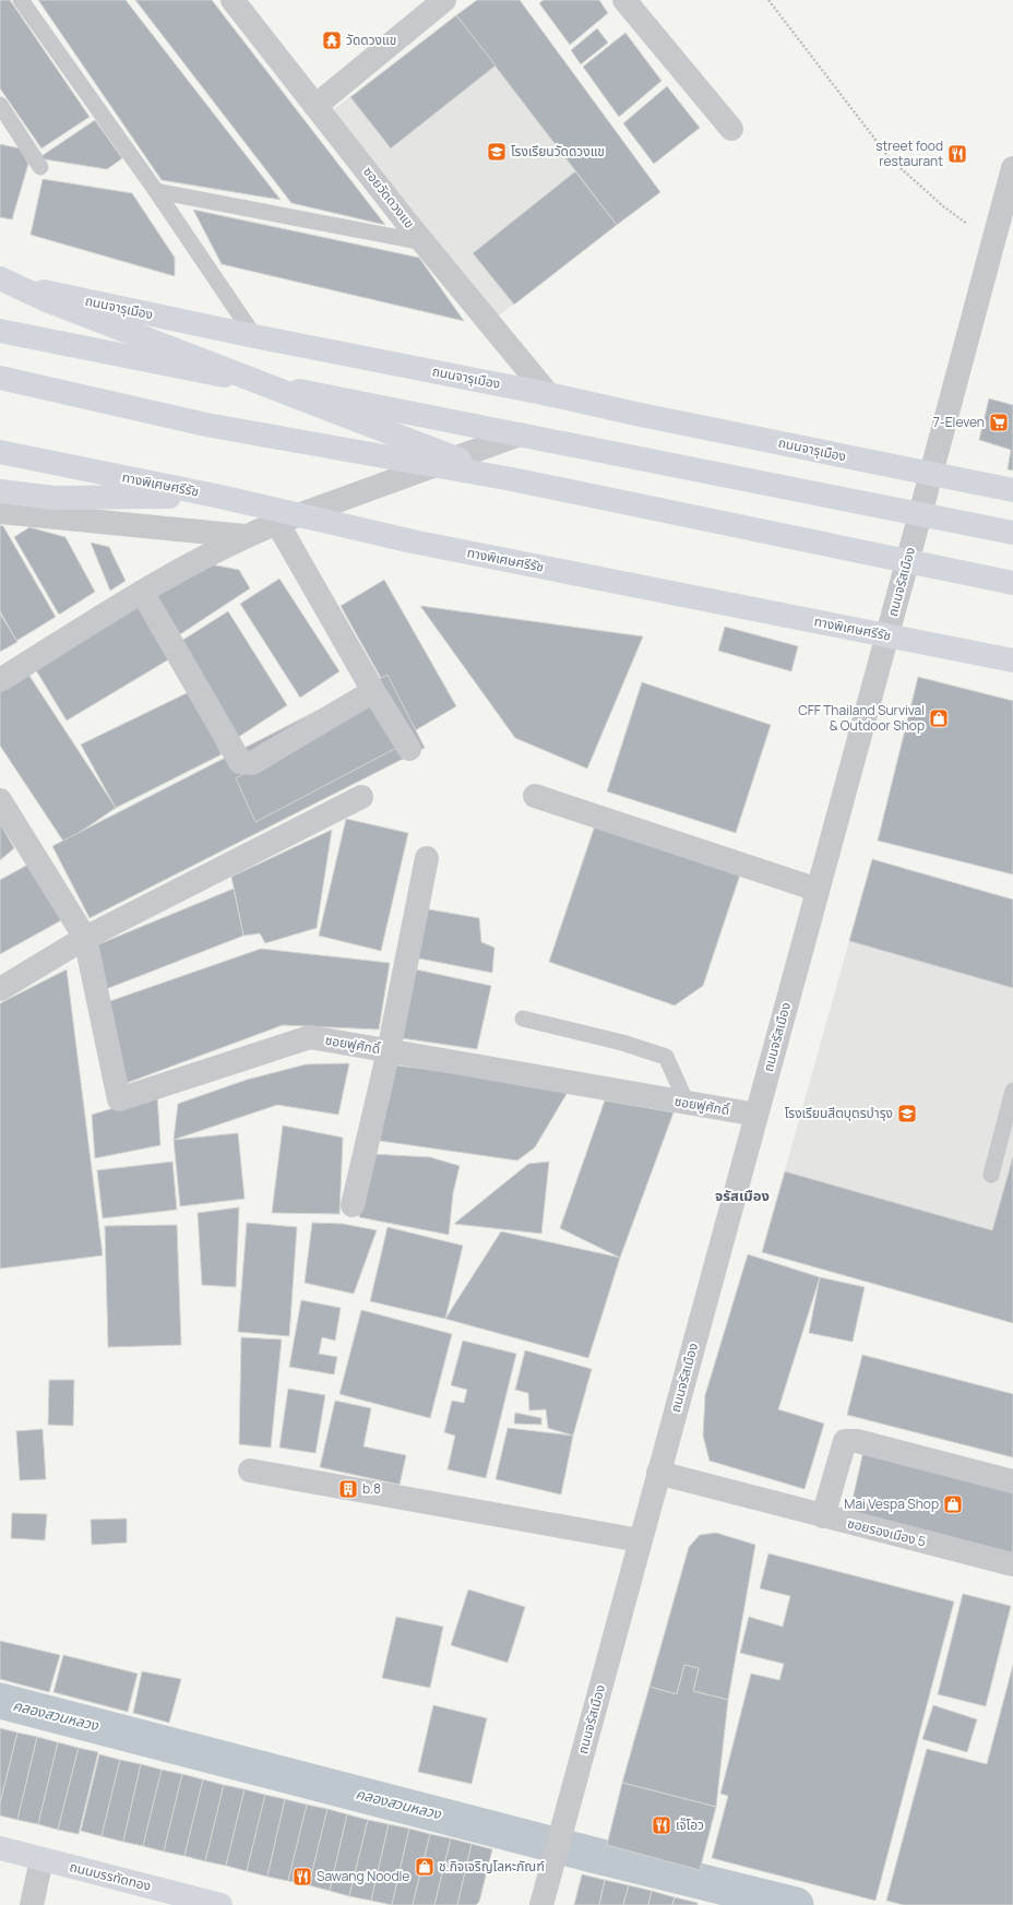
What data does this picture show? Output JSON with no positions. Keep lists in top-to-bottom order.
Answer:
{
  "streets": {
    "main road": ["ถนนจารุเมือง", "ทางพิเศษศรีรัช", "ถนนบรรทัดทอง"],
    "street": [
      "ซอยวัดดวงแข",
      "ถนนจรัสเมือง",
      "ซอยฟูศักดิ์",
      "ซอยรองเมือง 5"
    ]
  },
  "crossings": [
    ["ซอยวัดดวงแข", "ถนนจารุเมือง"],
    ["ถนนจารุเมือง", "ถนนจรัสเมือง"],
    ["ถนนจรัสเมือง", "ซอยฟูศักดิ์"],
    ["ถนนจรัสเมือง", "ซอยรองเมือง 5"]
  ],
  "districts": ["จรัสเมือง"],
  "water": ["คลองสวนหลวง"],
  "places": {
    "temple": ["วัดดวงแข"],
    "school or university": ["โรงเรียนวัดดวงแข", "โรงเรียนสีตบุตรบำรุง"],
    "restaurant": ["street food restaurant", "เจ๊โอว", "Sawang Noodle"],
    "supermarket": ["7-Eleven"],
    "shop": ["CFF Thailand Survival & Outdoor Shop", "Mai Vespa Shop", "ช.กิจเจริญโลหะภัณฑ์"],
    "building": ["b.8"]
  }
}
